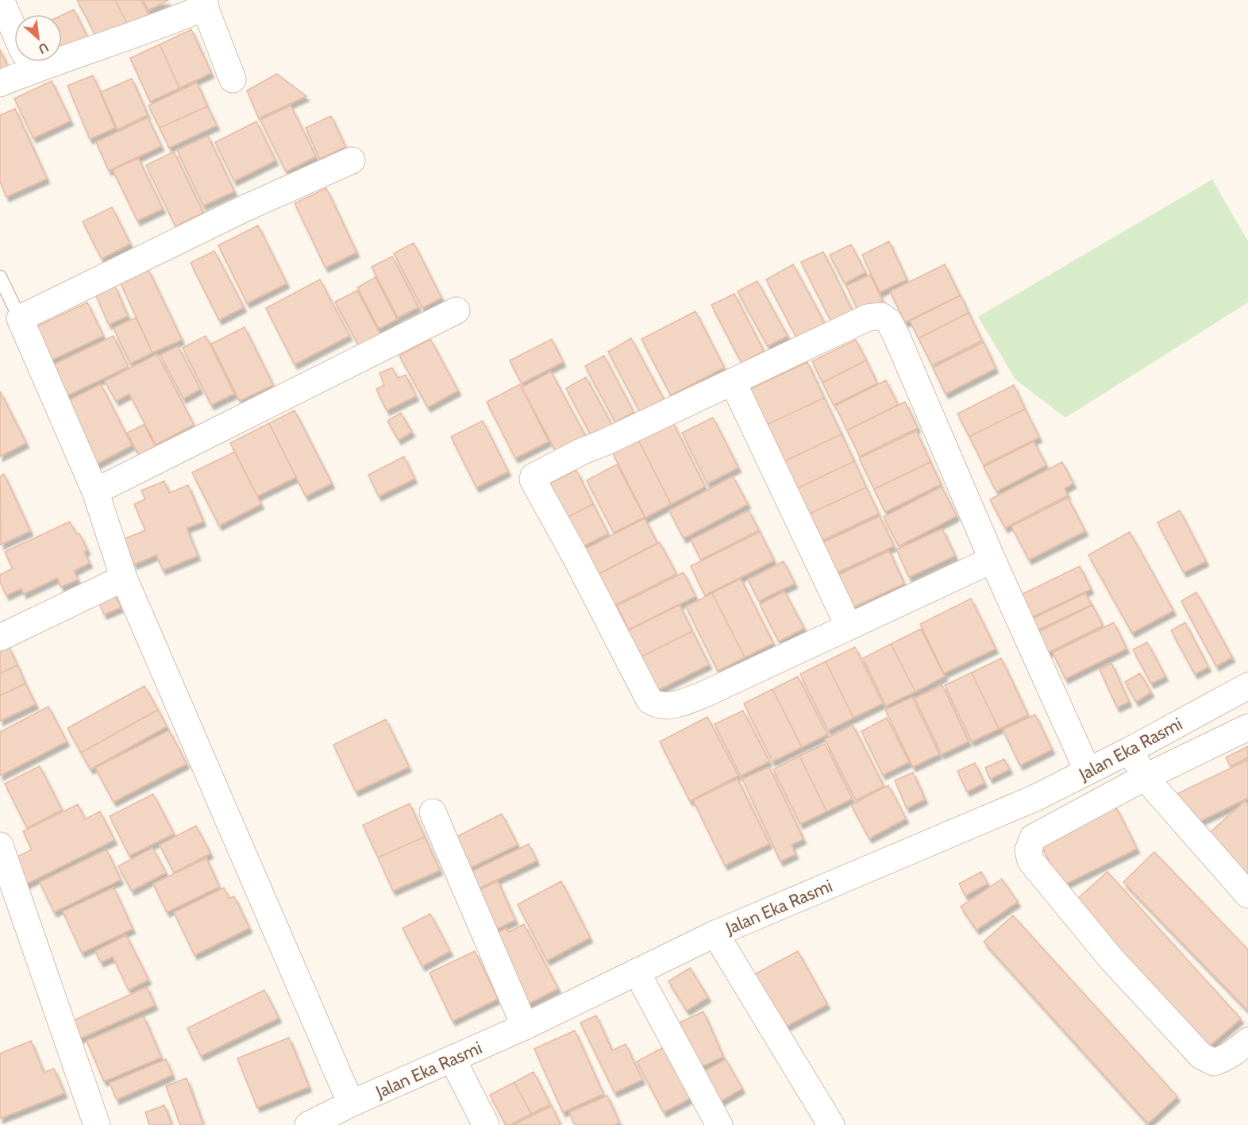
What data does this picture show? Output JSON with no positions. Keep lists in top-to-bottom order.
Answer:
{
  "streets": {
    "street": ["Jalan Eka Rasmi"]
  },
  "north": "bottom right"
}
